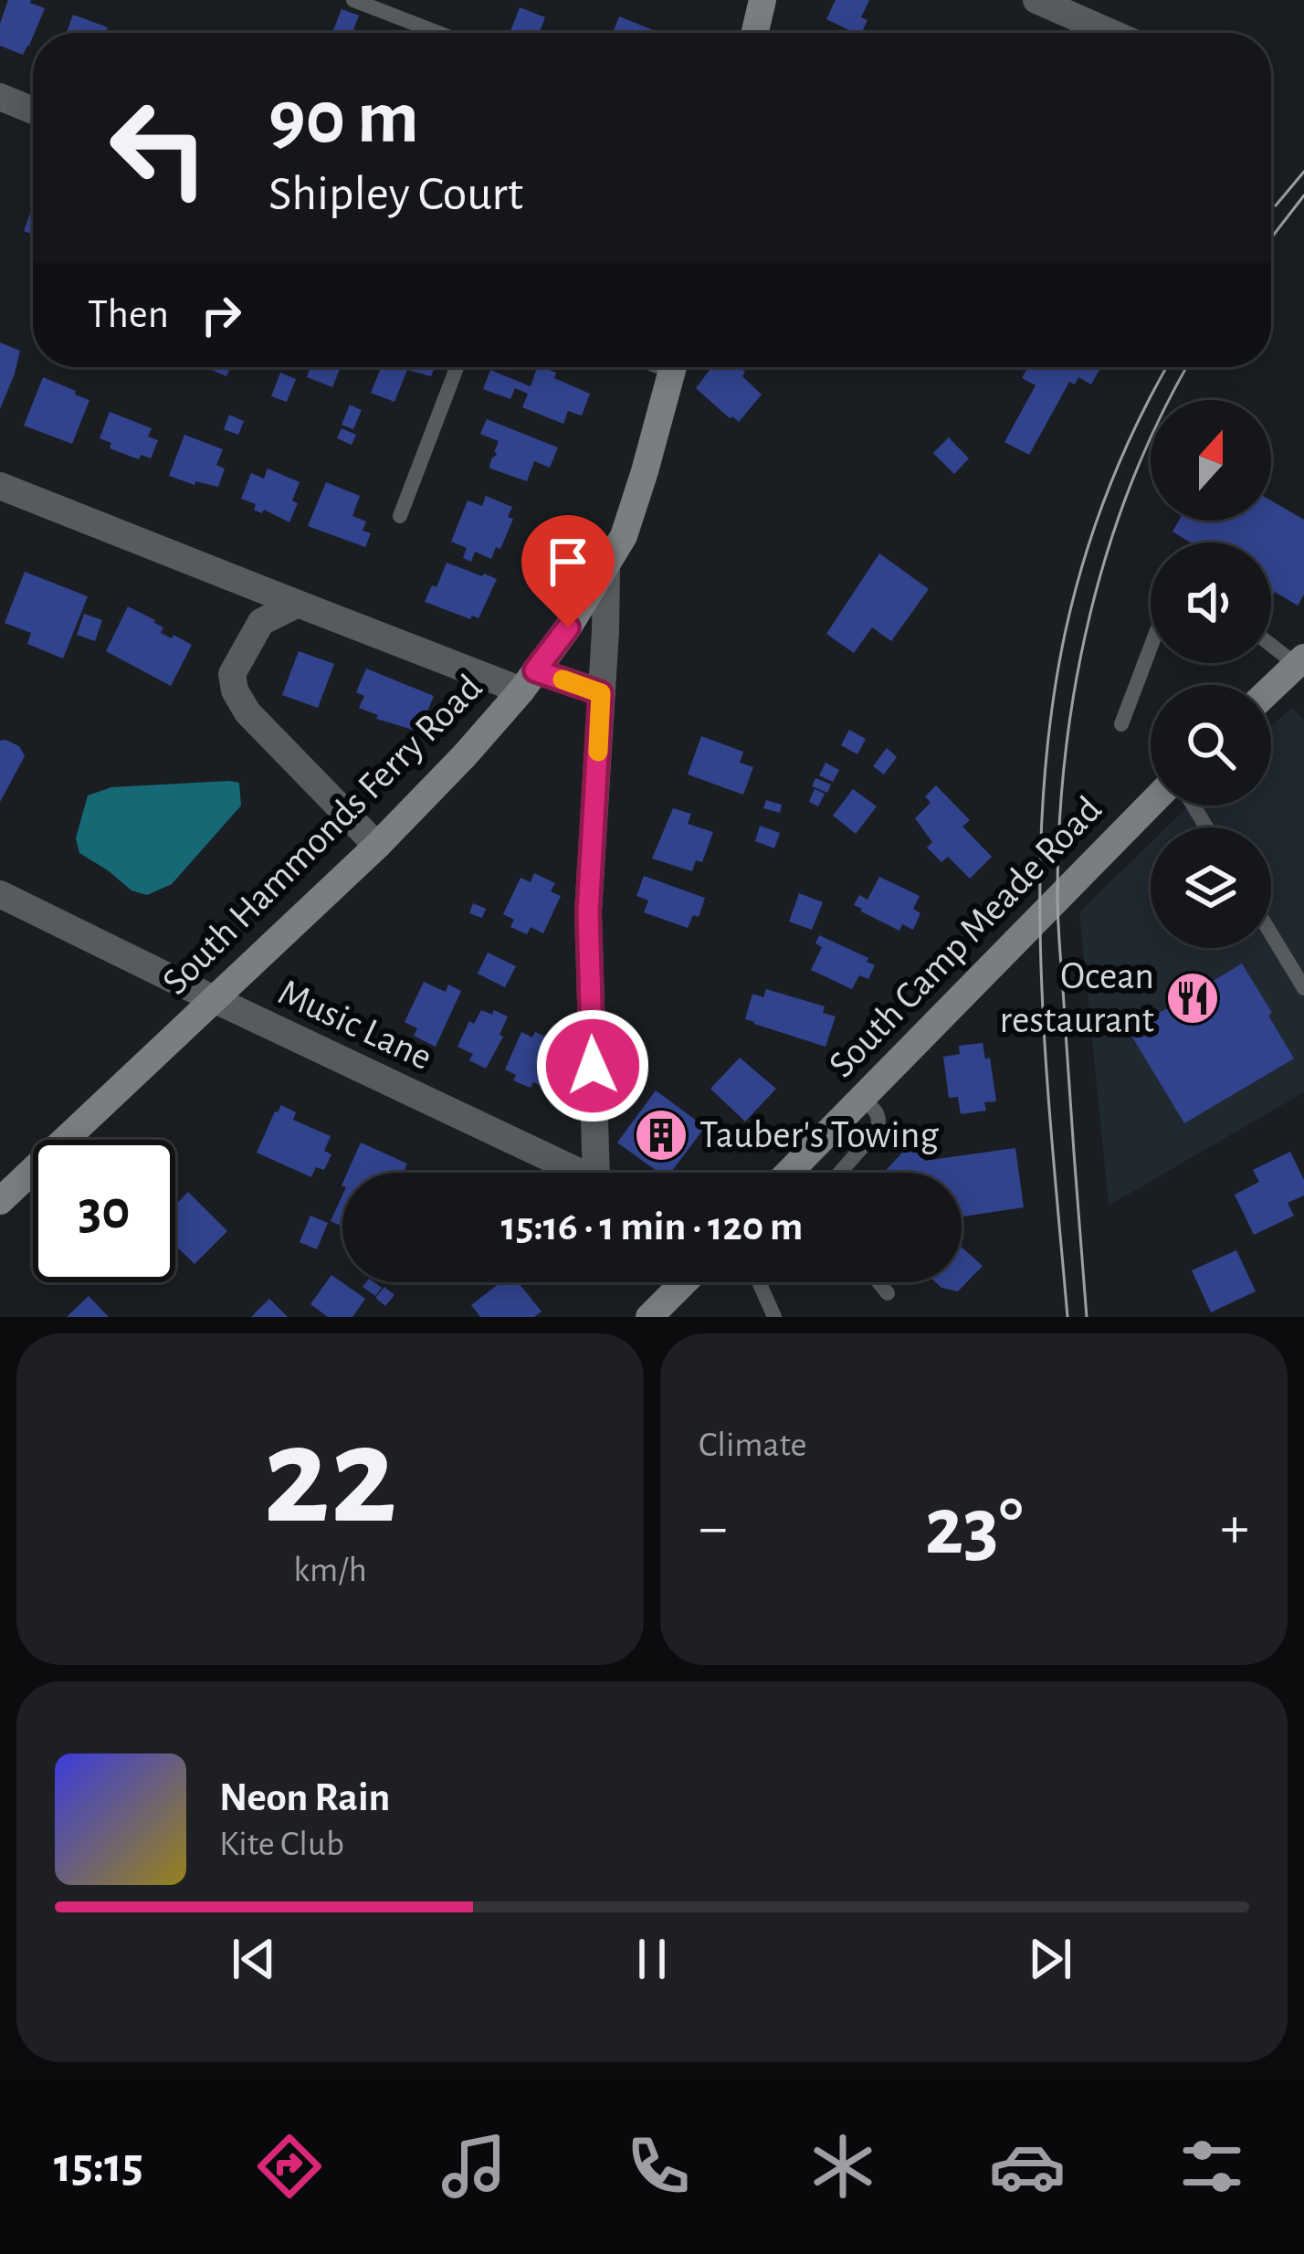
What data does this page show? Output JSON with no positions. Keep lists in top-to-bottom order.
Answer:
{
  "streets": {
    "street": ["South Hammonds Ferry Road", "South Camp Meade Road", "Music Lane"]
  },
  "crossings": [
    ["South Hammonds Ferry Road", "Music Lane"]
  ],
  "places": {
    "restaurant": ["Ocean restaurant"],
    "building": ["Tauber's Towing"]
  },
  "north": "top",
  "page": {
    "turn": ["90 m", "Shipley Court"],
    "then": "Then",
    "limit": "30",
    "trip": "15:16 · 1 min · 120 m",
    "tile": [
      ["22", "km/h"],
      "Climate"
    ],
    "heat": ["−", "23°", "+"],
    "song": ["Neon Rain", "Kite Club"],
    "tabs": "15:15"
  }
}
